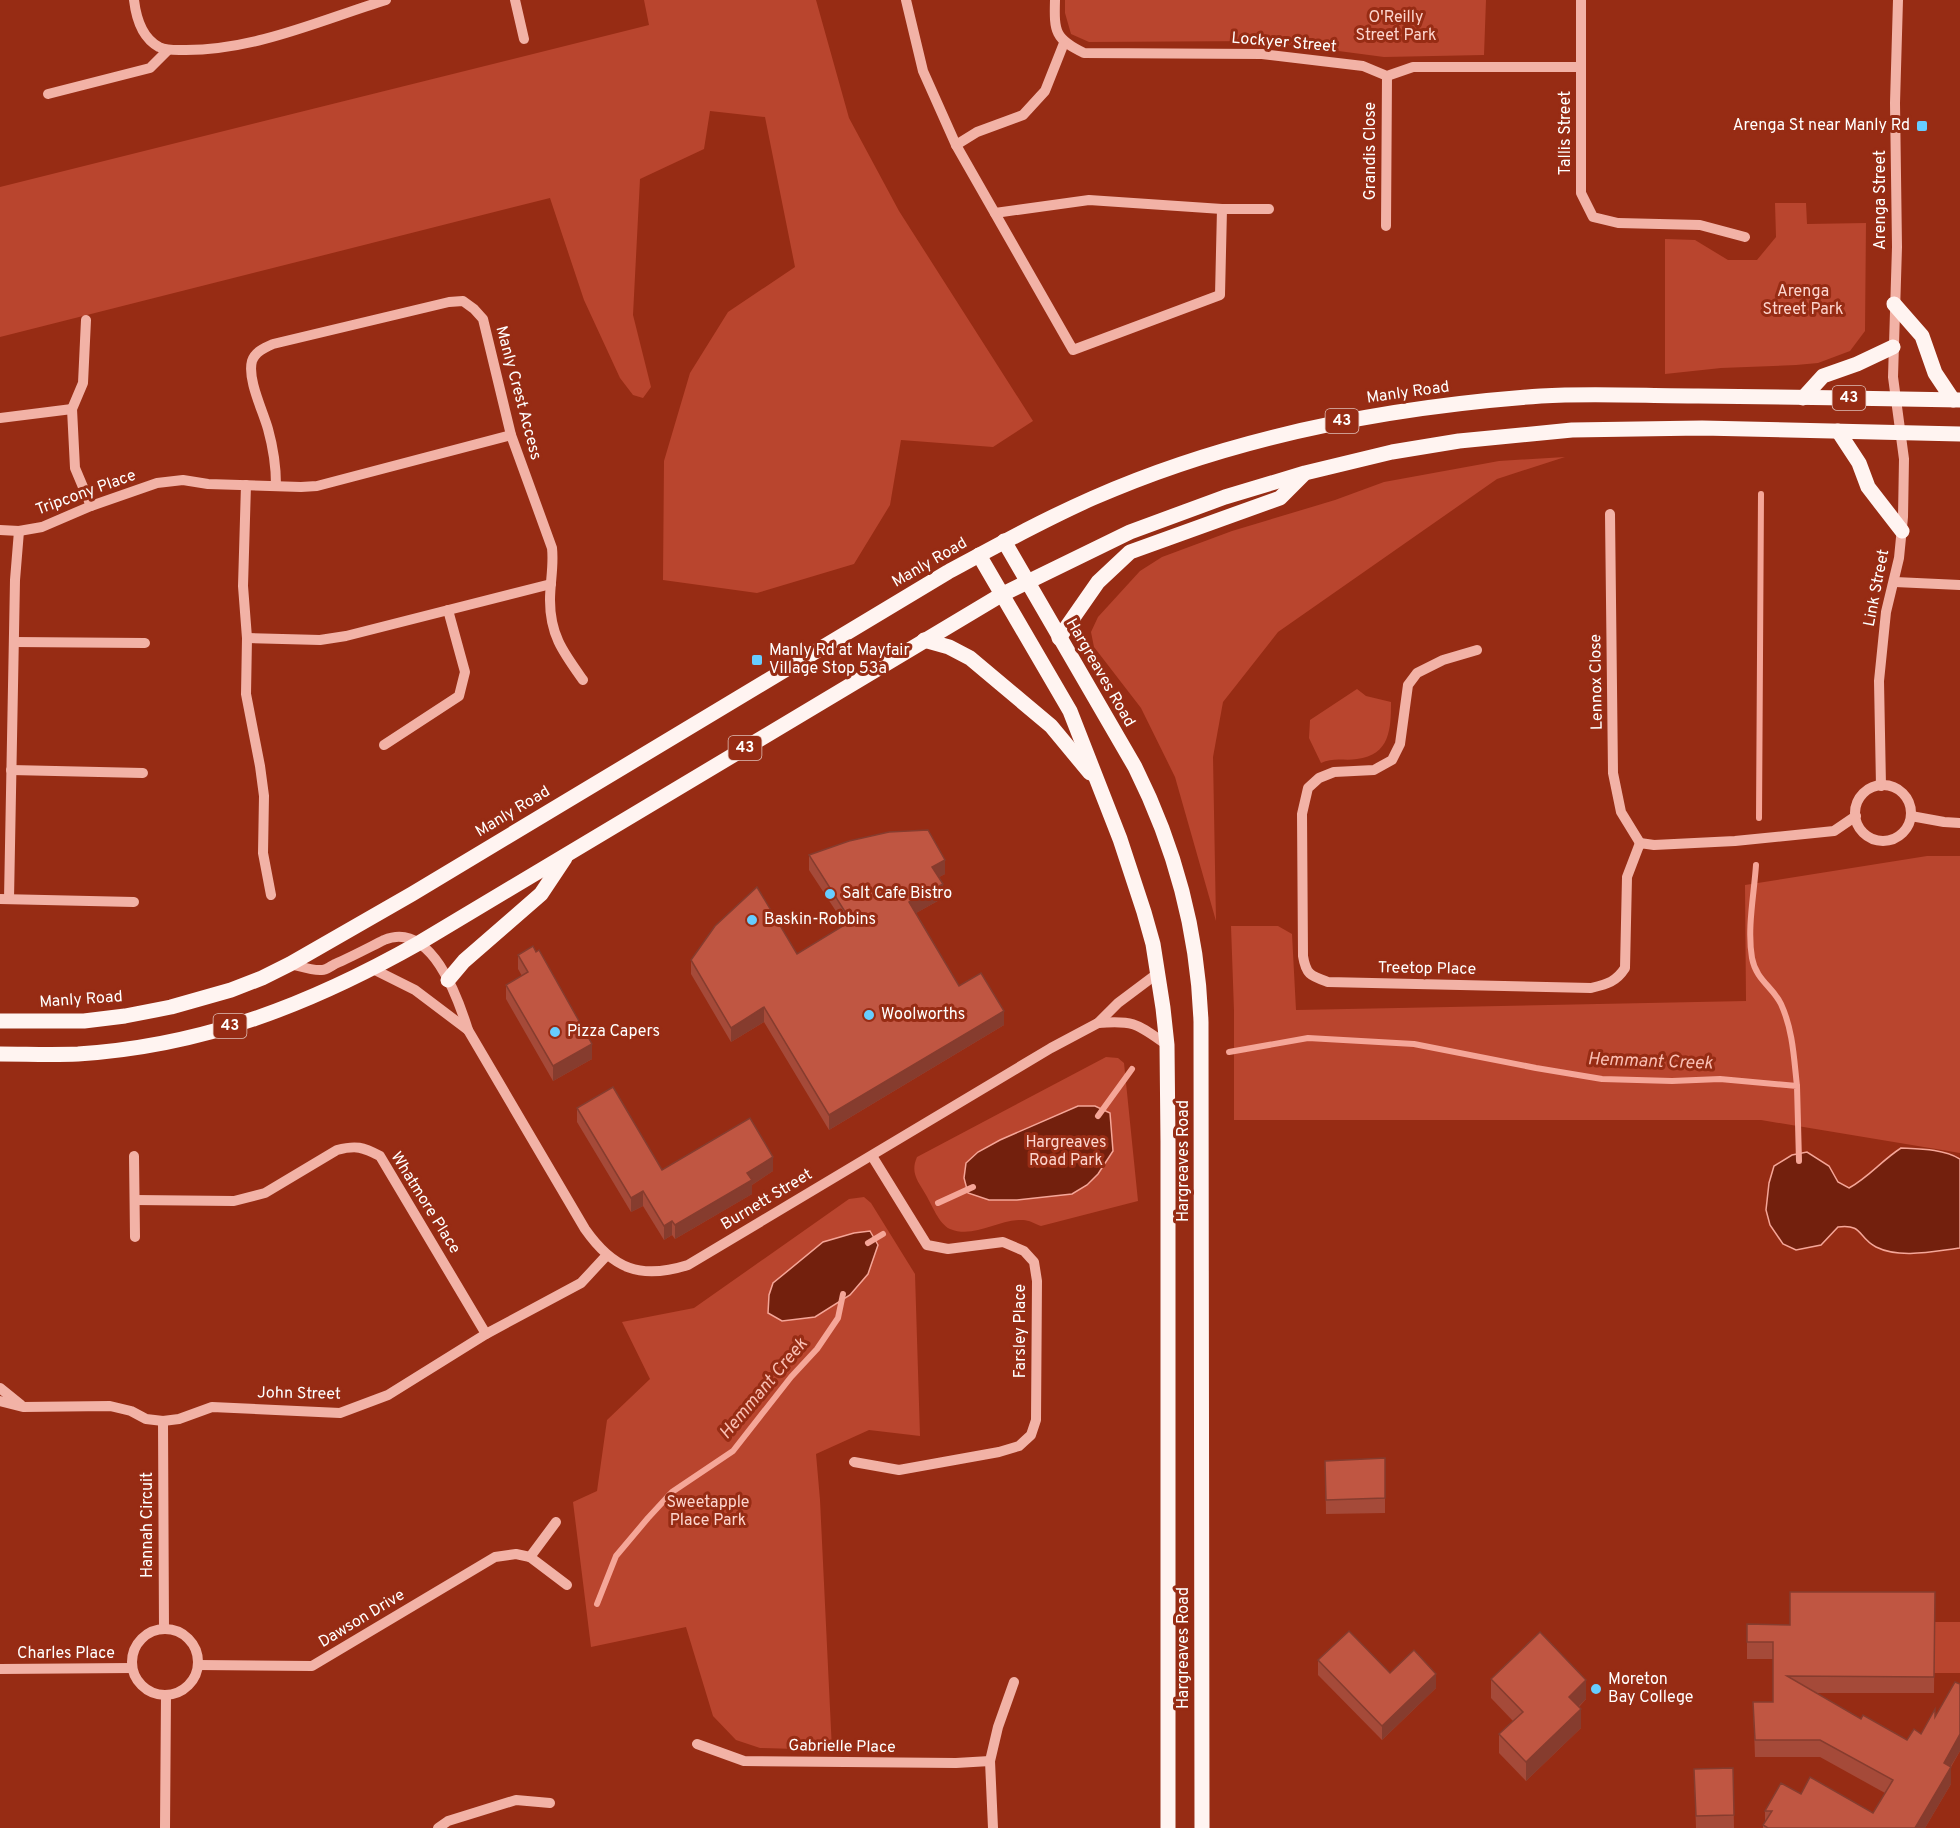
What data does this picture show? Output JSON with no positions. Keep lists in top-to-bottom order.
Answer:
{
  "streets": {
    "main road": ["Manly Road", "43", "Hargreaves Road"],
    "street": [
      "Lockyer Street",
      "Tallis Street",
      "Grandis Close",
      "Arenga Street",
      "Manly Crest Access",
      "Tripcony Place",
      "Link Street",
      "Lennox Close",
      "Treetop Place",
      "Burnett Street",
      "Whatmore Place",
      "Farsley Place",
      "John Street",
      "Hannah Circuit",
      "Dawson Drive",
      "Charles Place",
      "Gabrielle Place"
    ]
  },
  "crossings": [
    ["Lockyer Street", "Grandis Close"],
    ["Arenga Street", "Manly Road"],
    ["Arenga Street", "Link Street"],
    ["Manly Crest Access", "Tripcony Place"],
    ["Manly Road", "Link Street"],
    ["Manly Road", "Hargreaves Road"],
    ["43", "Link Street"],
    ["43", "Hargreaves Road"],
    ["43", "Burnett Street"],
    ["Hargreaves Road", "Burnett Street"],
    ["Lennox Close", "Treetop Place"],
    ["Burnett Street", "Farsley Place"],
    ["Burnett Street", "John Street"],
    ["Whatmore Place", "John Street"],
    ["John Street", "Hannah Circuit"],
    ["Hannah Circuit", "Dawson Drive"],
    ["Hannah Circuit", "Charles Place"],
    ["Dawson Drive", "Charles Place"]
  ],
  "water": ["Hemmant Creek"],
  "parks": [
    "O'Reilly Street Park",
    "Arenga Street Park",
    "Hargreaves Road Park",
    "Sweetapple Place Park"
  ],
  "places": {
    "transit": ["Arenga St near Manly Rd", "Manly Rd at Mayfair Village Stop 53a"],
    "other": [
      "Salt Cafe Bistro",
      "Baskin-Robbins",
      "Woolworths",
      "Pizza Capers",
      "Moreton Bay College"
    ]
  }
}
